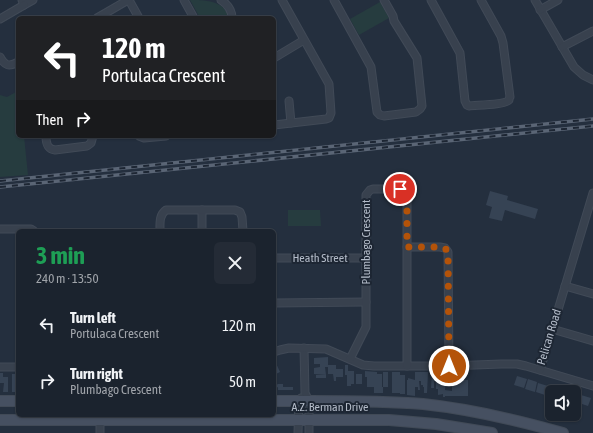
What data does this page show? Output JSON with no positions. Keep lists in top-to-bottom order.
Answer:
{
  "streets": {
    "main road": ["A.Z. Berman Drive"],
    "street": ["Plumbago Crescent", "Heath Street", "Pelican Road"]
  },
  "crossings": [
    ["Plumbago Crescent", "Heath Street"],
    ["Plumbago Crescent", "Pelican Road"]
  ],
  "page": {
    "turn": ["120 m", "Portulaca Crescent"],
    "then": "Then",
    "heading": ["3 min", "240 m · 13:50"],
    "list": [
      {
        "name": "Turn left",
        "note": "Portulaca Crescent",
        "value": "120 m"
      },
      {
        "name": "Turn right",
        "note": "Plumbago Crescent",
        "value": "50 m"
      }
    ]
  }
}
